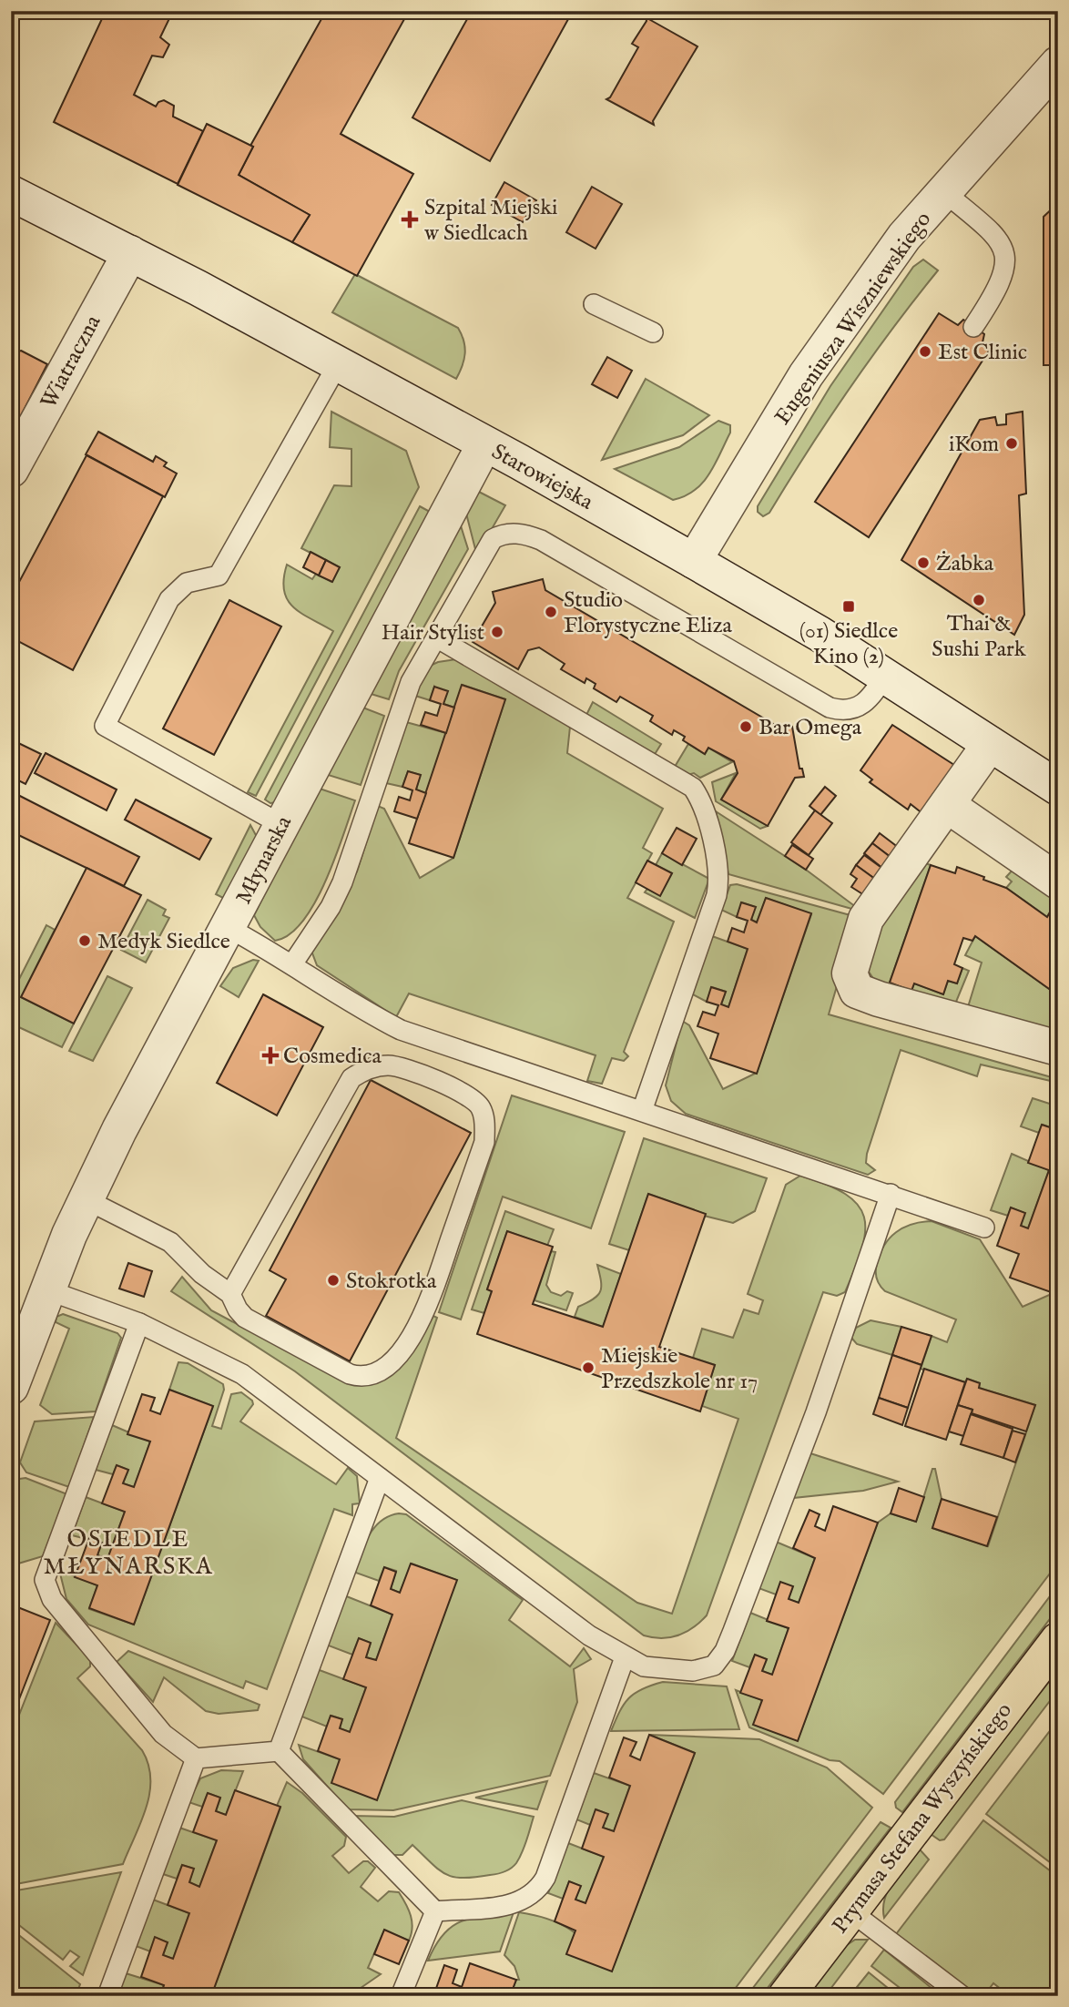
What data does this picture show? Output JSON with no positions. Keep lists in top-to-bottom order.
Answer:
{
  "streets": {
    "main road": ["Prymasa Stefana Wyszyńskiego"],
    "street": [
      "Eugeniusza Wiszniewskiego",
      "Wiatraczna",
      "Starowiejska",
      "Młynarska"
    ]
  },
  "crossings": [
    ["Eugeniusza Wiszniewskiego", "Starowiejska"],
    ["Wiatraczna", "Starowiejska"],
    ["Starowiejska", "Młynarska"]
  ],
  "districts": ["OSIEDLE MŁYNARSKA"],
  "places": {
    "health": ["Szpital Miejski w Siedlcach", "Cosmedica"],
    "other": [
      "Est Clinic",
      "iKom",
      "Żabka",
      "Thai & Sushi Park",
      "Studio Florystyczne Eliza",
      "Hair Stylist",
      "Bar Omega",
      "Medyk Siedlce",
      "Stokrotka",
      "Miejskie Przedszkole nr 17"
    ],
    "transit": ["(01) Siedlce Kino (2)"]
  }
}
